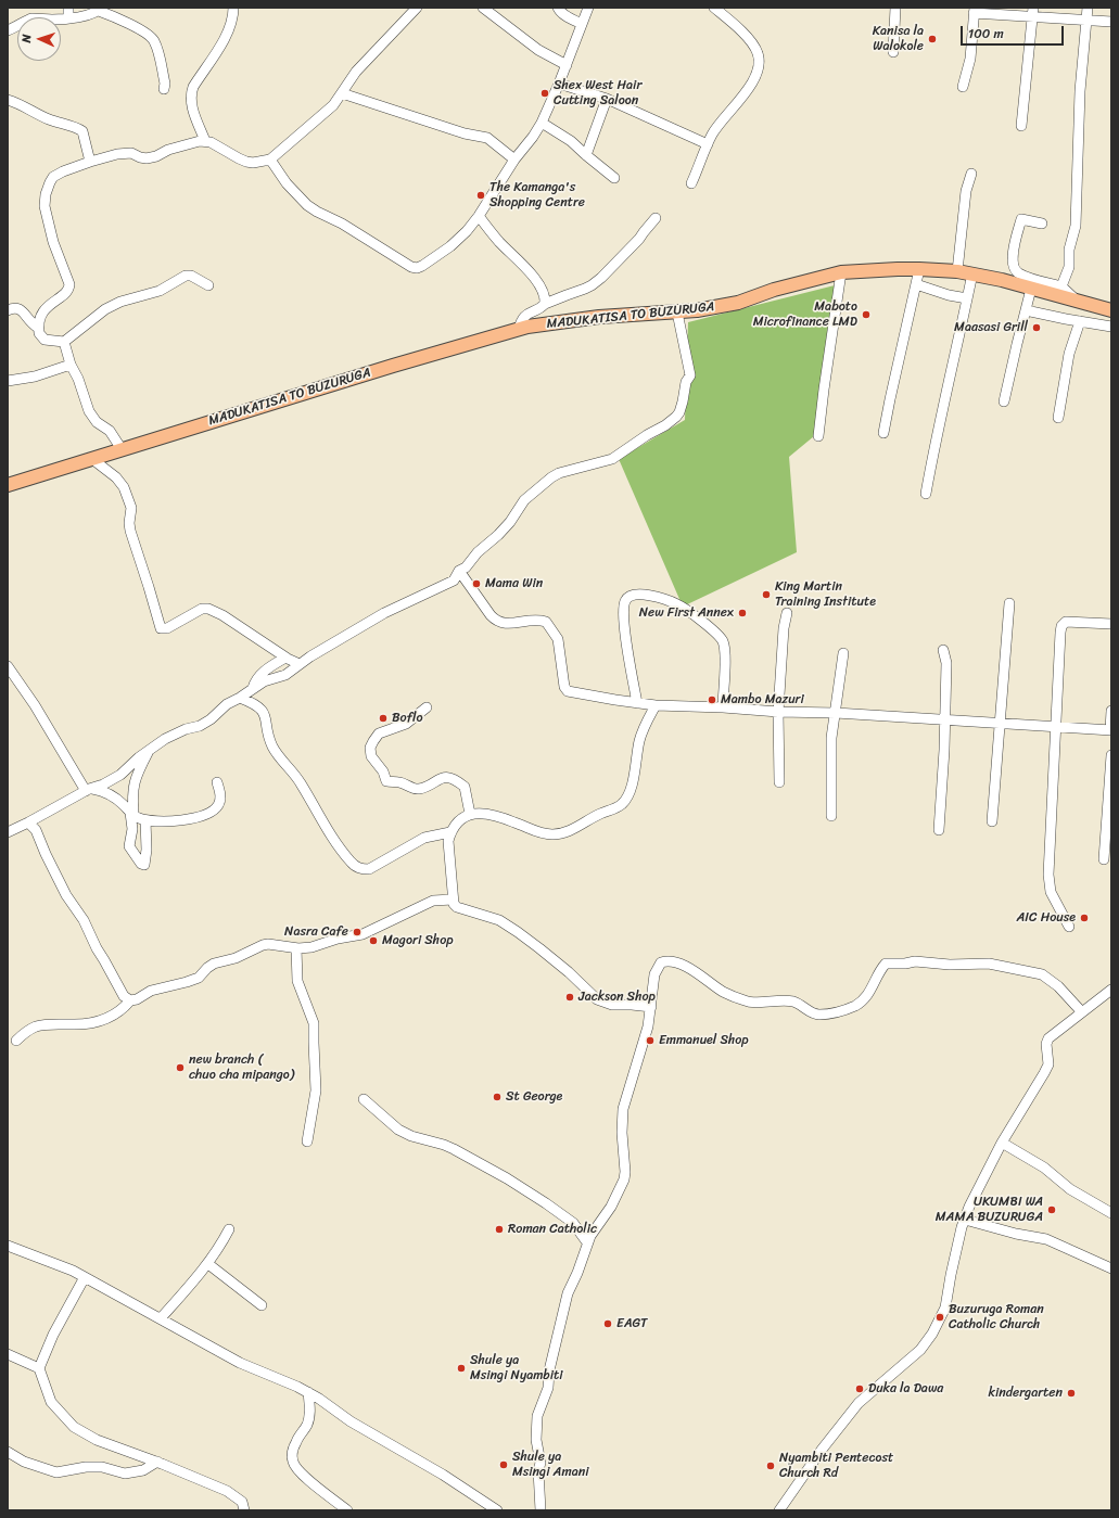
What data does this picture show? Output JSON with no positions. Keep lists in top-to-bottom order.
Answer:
{
  "streets": {
    "main road": ["MADUKATISA TO BUZURUGA"]
  },
  "places": [
    "Kanisa la Walokole",
    "Shex West Hair Cutting Saloon",
    "The Kamanga's Shopping Centre",
    "Maboto Microfinance LMD",
    "Maasasi Grill",
    "Mama Win",
    "King Martin Training Institute",
    "New First Annex",
    "Mambo Mazuri",
    "Boflo",
    "AIC House",
    "Nasra Cafe",
    "Magori Shop",
    "Jackson Shop",
    "Emmanuel Shop",
    "new branch ( chuo cha mipango)",
    "St George",
    "UKUMBI WA MAMA BUZURUGA",
    "Roman Catholic",
    "Buzuruga Roman Catholic Church",
    "EAGT",
    "Shule ya Msingi Nyambiti",
    "Duka la Dawa",
    "kindergarten",
    "Shule ya Msingi Amani",
    "Nyambiti Pentecost Church Rd"
  ],
  "scale_bar": "100 m",
  "north": "left"
}
